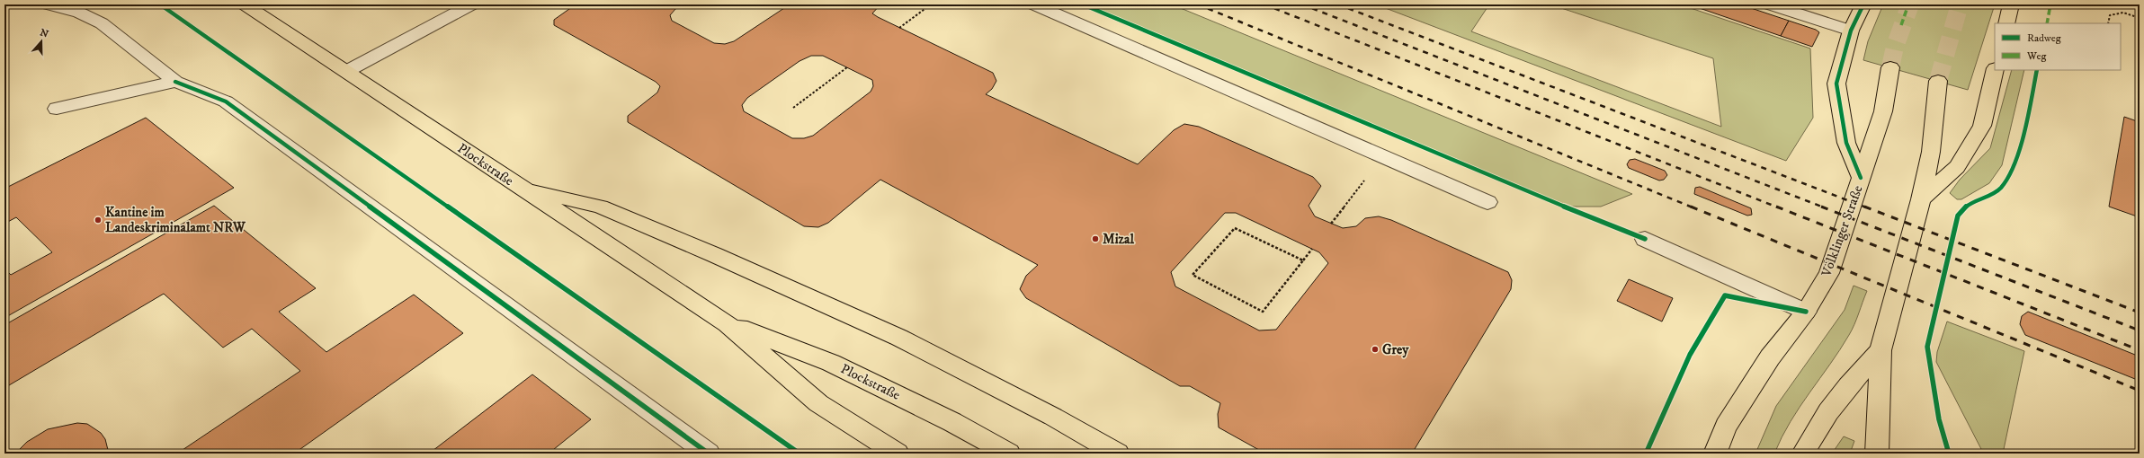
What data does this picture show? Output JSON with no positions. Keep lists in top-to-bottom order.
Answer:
{
  "streets": {
    "main road": ["Plockstraße", "Völklinger Straße"]
  },
  "places": ["Kantine im Landeskriminalamt NRW", "Mizal", "Grey"],
  "legend": ["Radweg", "Weg"],
  "north": "top"
}
